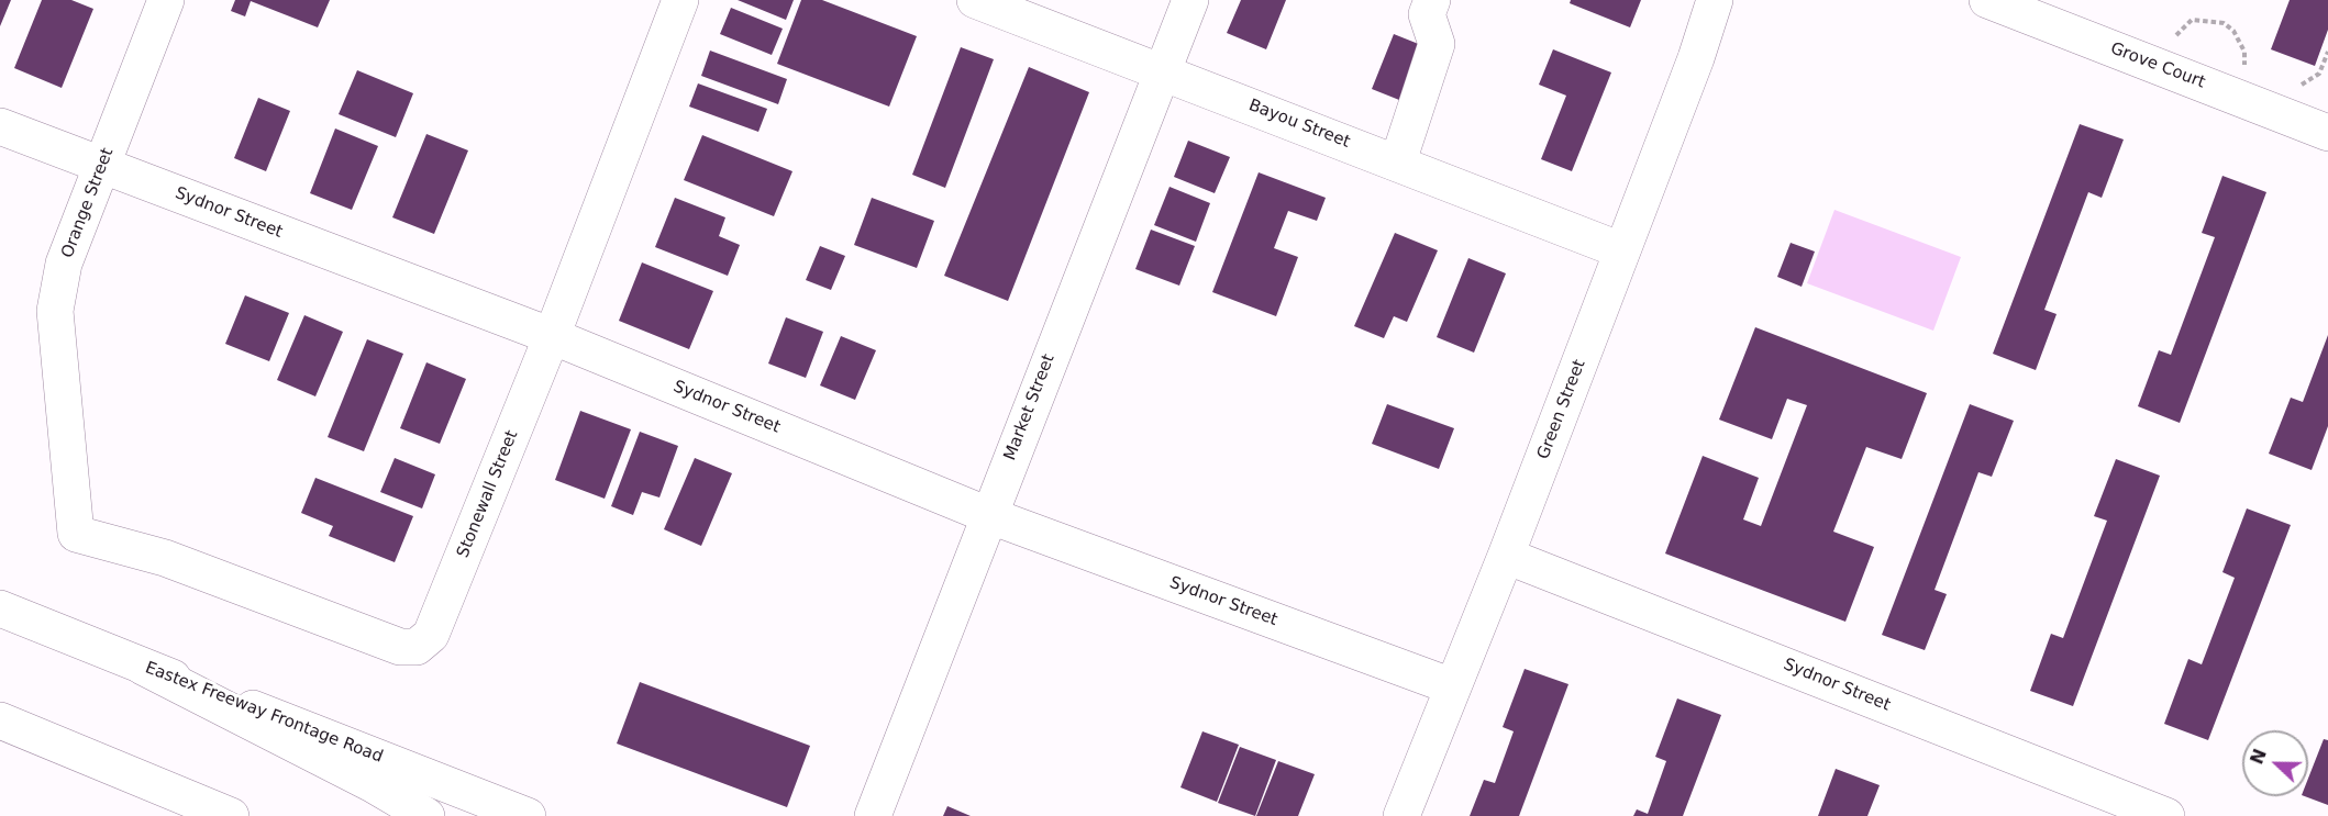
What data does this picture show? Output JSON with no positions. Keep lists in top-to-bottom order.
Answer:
{
  "streets": {
    "main road": [
      "Grove Court",
      "Bayou Street",
      "Orange Street",
      "Sydnor Street",
      "Market Street",
      "Green Street",
      "Stonewall Street",
      "Eastex Freeway Frontage Road"
    ]
  },
  "crossings": [
    ["Bayou Street", "Market Street"],
    ["Bayou Street", "Green Street"],
    ["Orange Street", "Sydnor Street"],
    ["Orange Street", "Stonewall Street"],
    ["Sydnor Street", "Market Street"],
    ["Sydnor Street", "Green Street"],
    ["Sydnor Street", "Stonewall Street"]
  ],
  "north": "left"
}
